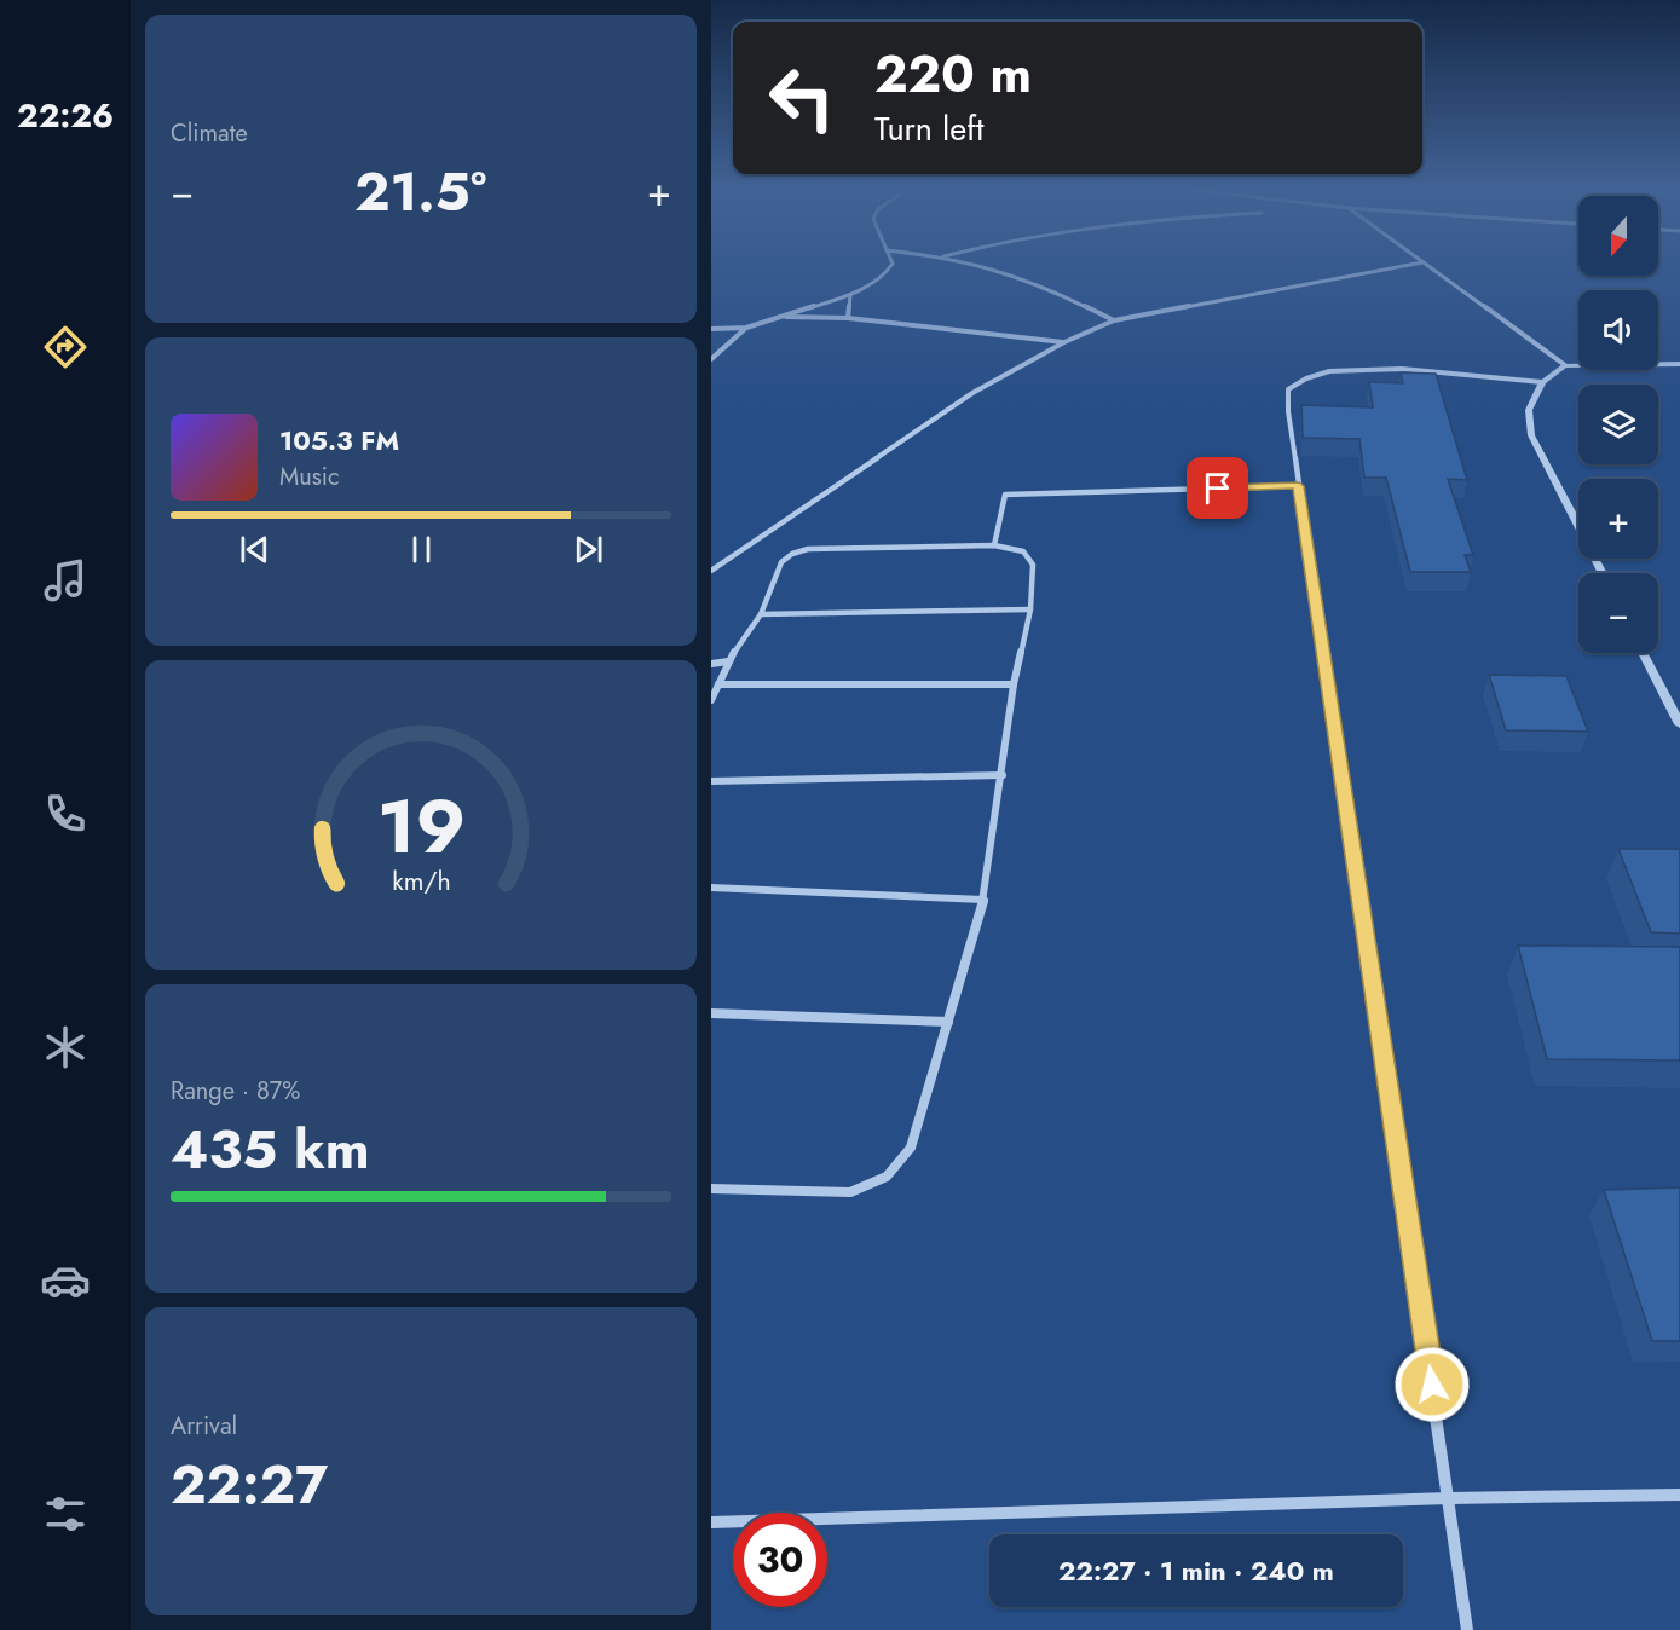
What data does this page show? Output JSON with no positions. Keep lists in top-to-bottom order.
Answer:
{
  "north": "bottom",
  "page": {
    "tabs": "22:26",
    "tile": [
      "Climate",
      ["Range · 87%", "435 km"],
      ["Arrival", "22:27"]
    ],
    "turn": ["220 m", "Turn left"],
    "heat": ["−", "21.5°", "+"],
    "map_buttons": ["+", "−"],
    "song": ["105.3 FM", "Music"],
    "limit": "30",
    "trip": "22:27 · 1 min · 240 m",
    "gauge": ["19", "km/h"]
  }
}
